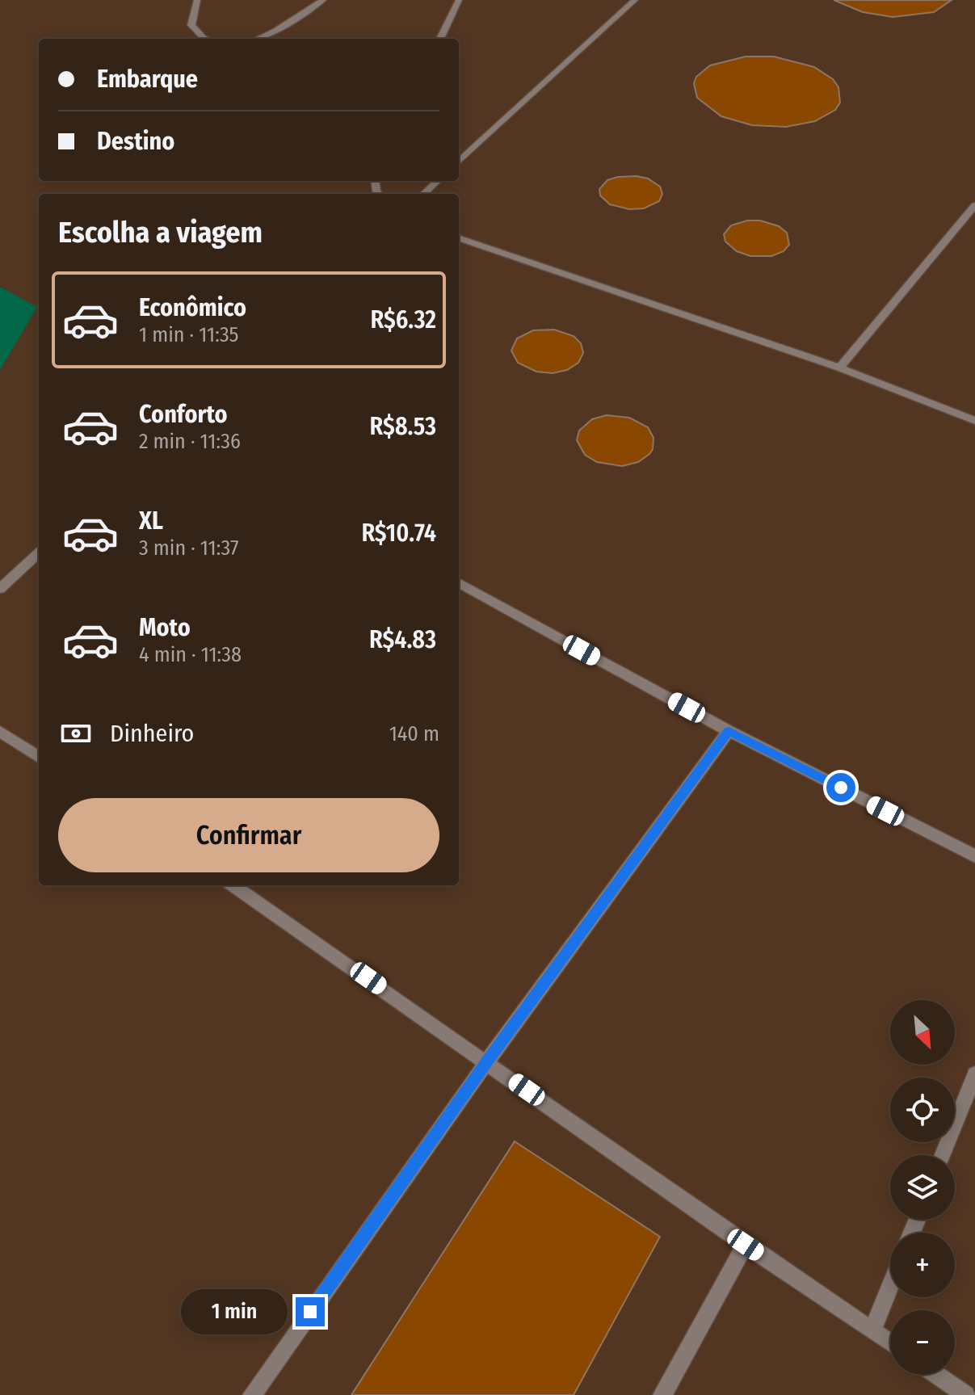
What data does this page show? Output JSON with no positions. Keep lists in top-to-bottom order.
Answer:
{
  "north": "bottom right",
  "page": {
    "banner": ["Embarque", "Destino"],
    "heading": "Escolha a viagem",
    "list": [
      {
        "name": "Econômico",
        "note": "1 min · 11:35",
        "value": "R$6.32"
      },
      {
        "name": "Conforto",
        "note": "2 min · 11:36",
        "value": "R$8.53"
      },
      {
        "name": "XL",
        "note": "3 min · 11:37",
        "value": "R$10.74"
      },
      {
        "name": "Moto",
        "note": "4 min · 11:38",
        "value": "R$4.83"
      }
    ],
    "pay": ["Dinheiro", "140 m"],
    "buttons": "Confirmar",
    "map_buttons": ["+", "−"],
    "bubble": "1 min"
  }
}
